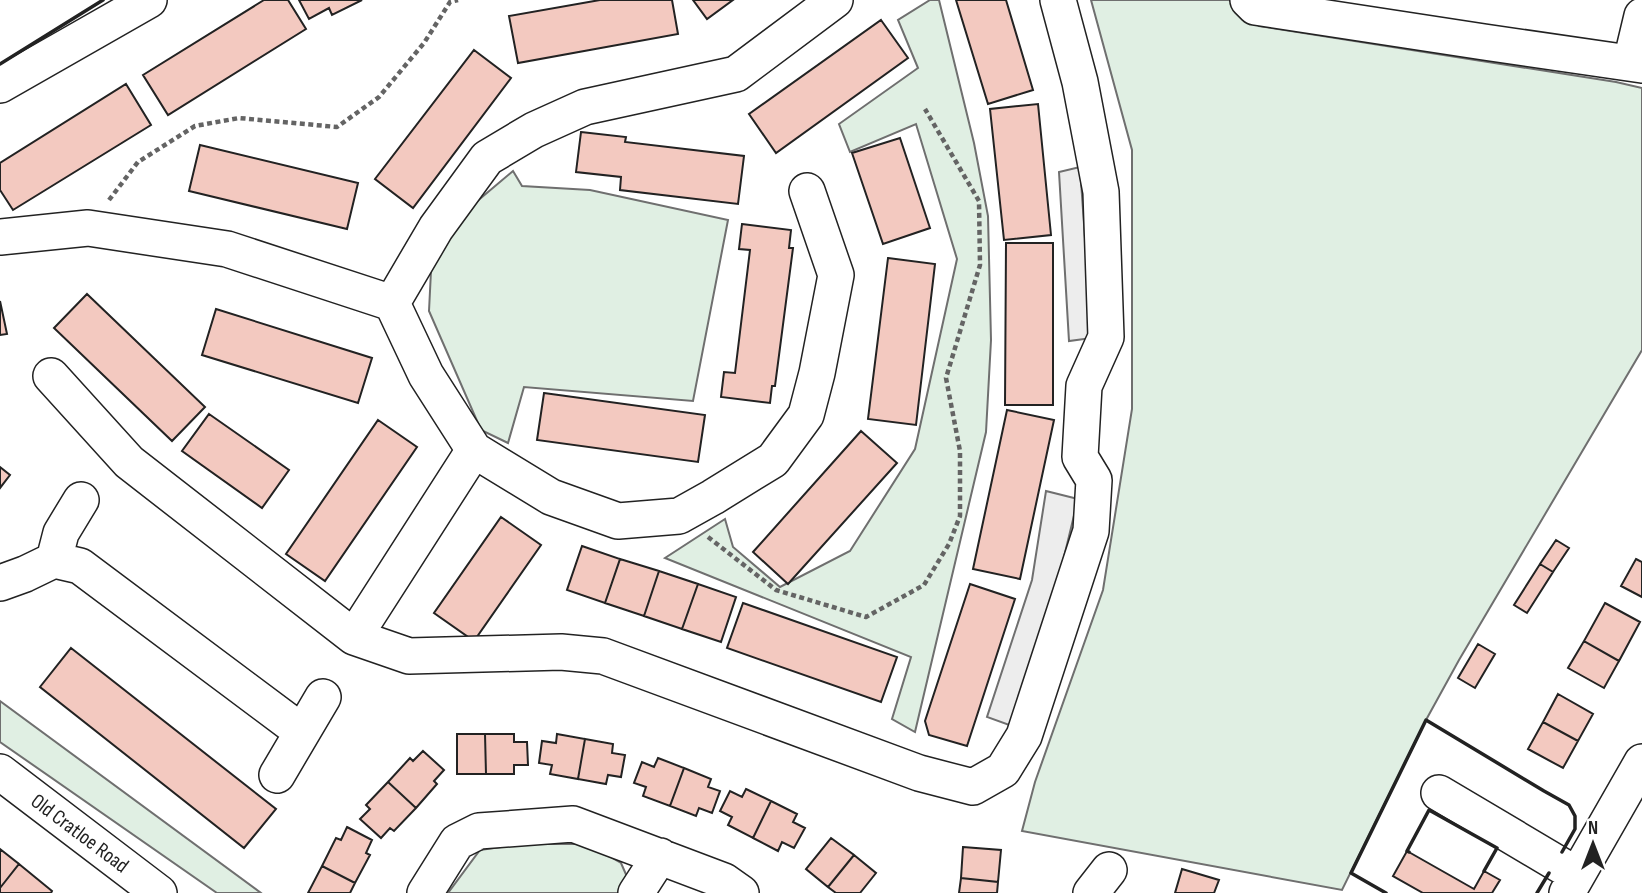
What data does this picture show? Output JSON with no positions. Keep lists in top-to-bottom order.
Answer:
{
  "streets": {
    "street": ["Old Cratloe Road"]
  },
  "north": "top"
}
